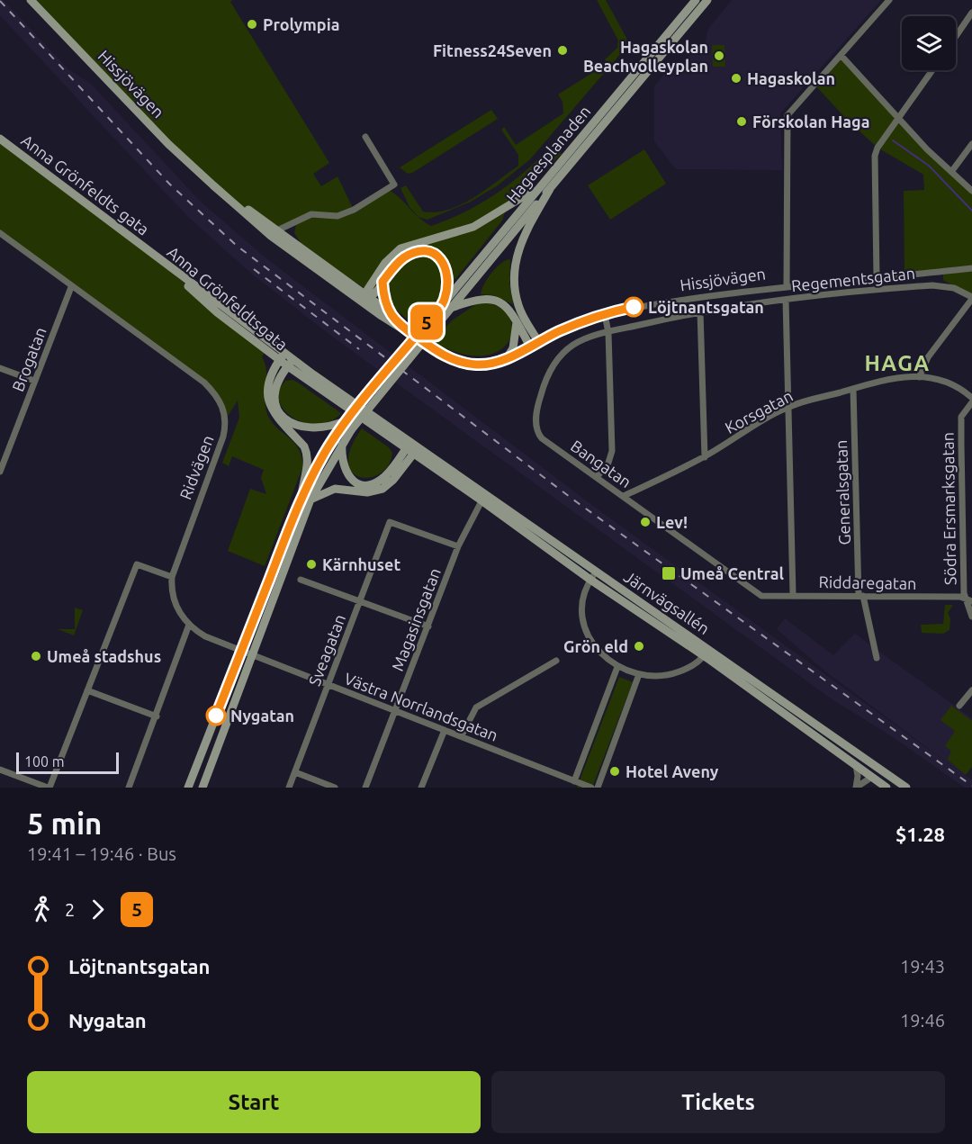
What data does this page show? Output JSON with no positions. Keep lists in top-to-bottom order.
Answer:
{
  "streets": {
    "main road": [
      "Hissjövägen",
      "Hagaesplanaden",
      "Anna Grönfeldts gata",
      "Anna Grönfeldtsgata",
      "Järnvägsallén"
    ],
    "street": [
      "Regementsgatan",
      "Brogatan",
      "Korsgatan",
      "Bangatan",
      "Ridvägen",
      "Generalsgatan",
      "Södra Ersmarksgatan",
      "Riddaregatan",
      "Magasinsgatan",
      "Sveagatan",
      "Västra Norrlandsgatan"
    ]
  },
  "crossings": [
    ["Anna Grönfeldts gata", "Anna Grönfeldtsgata"],
    ["Regementsgatan", "Bangatan"],
    ["Anna Grönfeldtsgata", "Järnvägsallén"],
    ["Brogatan", "Ridvägen"],
    ["Korsgatan", "Bangatan"],
    ["Korsgatan", "Generalsgatan"],
    ["Korsgatan", "Södra Ersmarksgatan"],
    ["Bangatan", "Riddaregatan"],
    ["Ridvägen", "Västra Norrlandsgatan"],
    ["Generalsgatan", "Riddaregatan"],
    ["Södra Ersmarksgatan", "Riddaregatan"],
    ["Järnvägsallén", "Magasinsgatan"],
    ["Magasinsgatan", "Sveagatan"],
    ["Magasinsgatan", "Västra Norrlandsgatan"],
    ["Sveagatan", "Västra Norrlandsgatan"]
  ],
  "districts": ["HAGA"],
  "places": {
    "other": [
      "Prolympia",
      "Fitness24Seven",
      "Hagaskolan Beachvolleyplan",
      "Hagaskolan",
      "Förskolan Haga",
      "Löjtnantsgatan",
      "Lev!",
      "Kärnhuset",
      "Grön eld",
      "Umeå stadshus",
      "Nygatan",
      "Hotel Aveny"
    ],
    "transit": ["Umeå Central"]
  },
  "lines": ["bus line 5"],
  "scale_bar": "100 m",
  "page": {
    "on_map": "5",
    "scale": "100 m",
    "heading": ["5 min", "19:41 – 19:46 · Bus", "$1.28"],
    "legs": ["2", "5"],
    "list": [
      {
        "name": "Löjtnantsgatan",
        "value": "19:43"
      },
      {
        "name": "Nygatan",
        "value": "19:46"
      }
    ],
    "buttons": ["Start", "Tickets"]
  }
}
